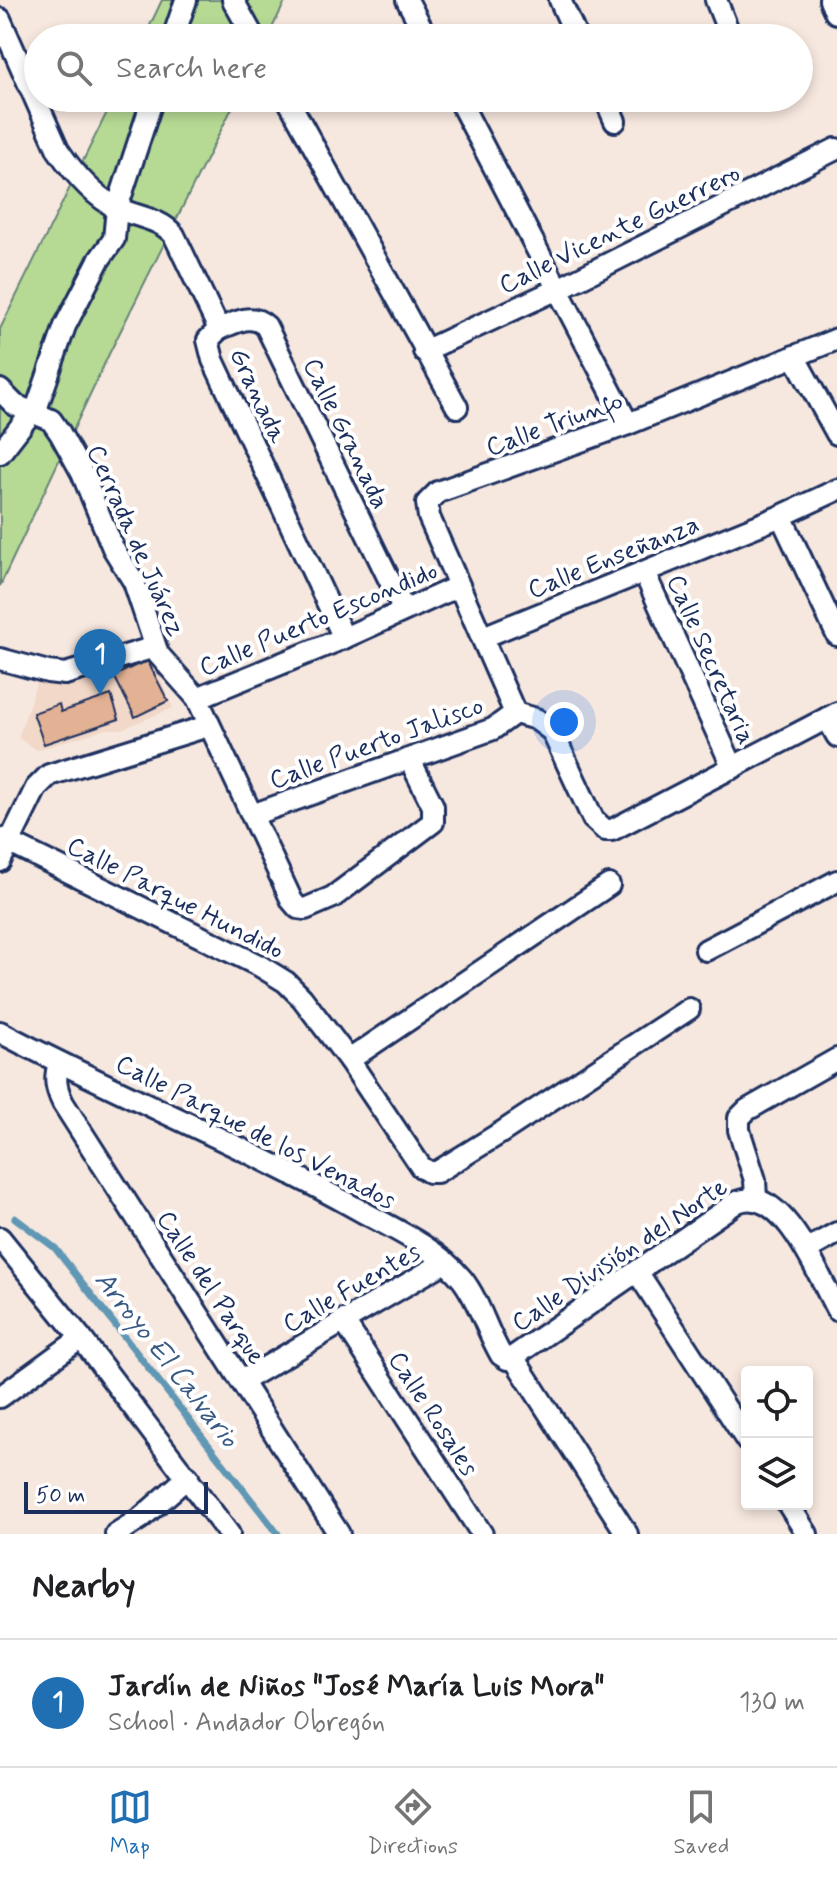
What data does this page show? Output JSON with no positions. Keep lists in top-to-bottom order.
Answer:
{
  "streets": {
    "street": [
      "Calle Vicente Guerrero",
      "Granada",
      "Calle Triunfo",
      "Calle Granada",
      "Cerrada de Juárez",
      "Calle Enseñanza",
      "Calle Puerto Escondido",
      "Calle Secretaria",
      "Calle Puerto Jalisco",
      "Calle Parque Hundido",
      "Calle Parque de los Venados",
      "Calle División del Norte",
      "Calle del Parque",
      "Calle Fuentes",
      "Calle Rosales"
    ]
  },
  "crossings": [
    ["Granada", "Calle Granada"],
    ["Granada", "Calle Puerto Escondido"],
    ["Calle Triunfo", "Calle Enseñanza"],
    ["Calle Triunfo", "Calle Puerto Escondido"],
    ["Calle Granada", "Calle Puerto Escondido"],
    ["Cerrada de Juárez", "Calle Puerto Escondido"],
    ["Cerrada de Juárez", "Calle Puerto Jalisco"],
    ["Calle Enseñanza", "Calle Secretaria"],
    ["Calle Parque de los Venados", "Calle División del Norte"],
    ["Calle Parque de los Venados", "Calle del Parque"],
    ["Calle Parque de los Venados", "Calle Fuentes"],
    ["Calle del Parque", "Calle Fuentes"],
    ["Calle Fuentes", "Calle Rosales"]
  ],
  "water": ["Arroyo El Calvario"],
  "scale_bar": "50 m",
  "page": {
    "search": "Search here",
    "pins": "1",
    "scale": "50 m",
    "heading": "Nearby",
    "list": [
      {
        "mark": "1",
        "name": "Jardín de Niños \"José María Luis Mora\"",
        "note": "School · Andador Obregón",
        "value": "130 m"
      }
    ],
    "nav": ["Map", "Directions", "Saved"]
  }
}
